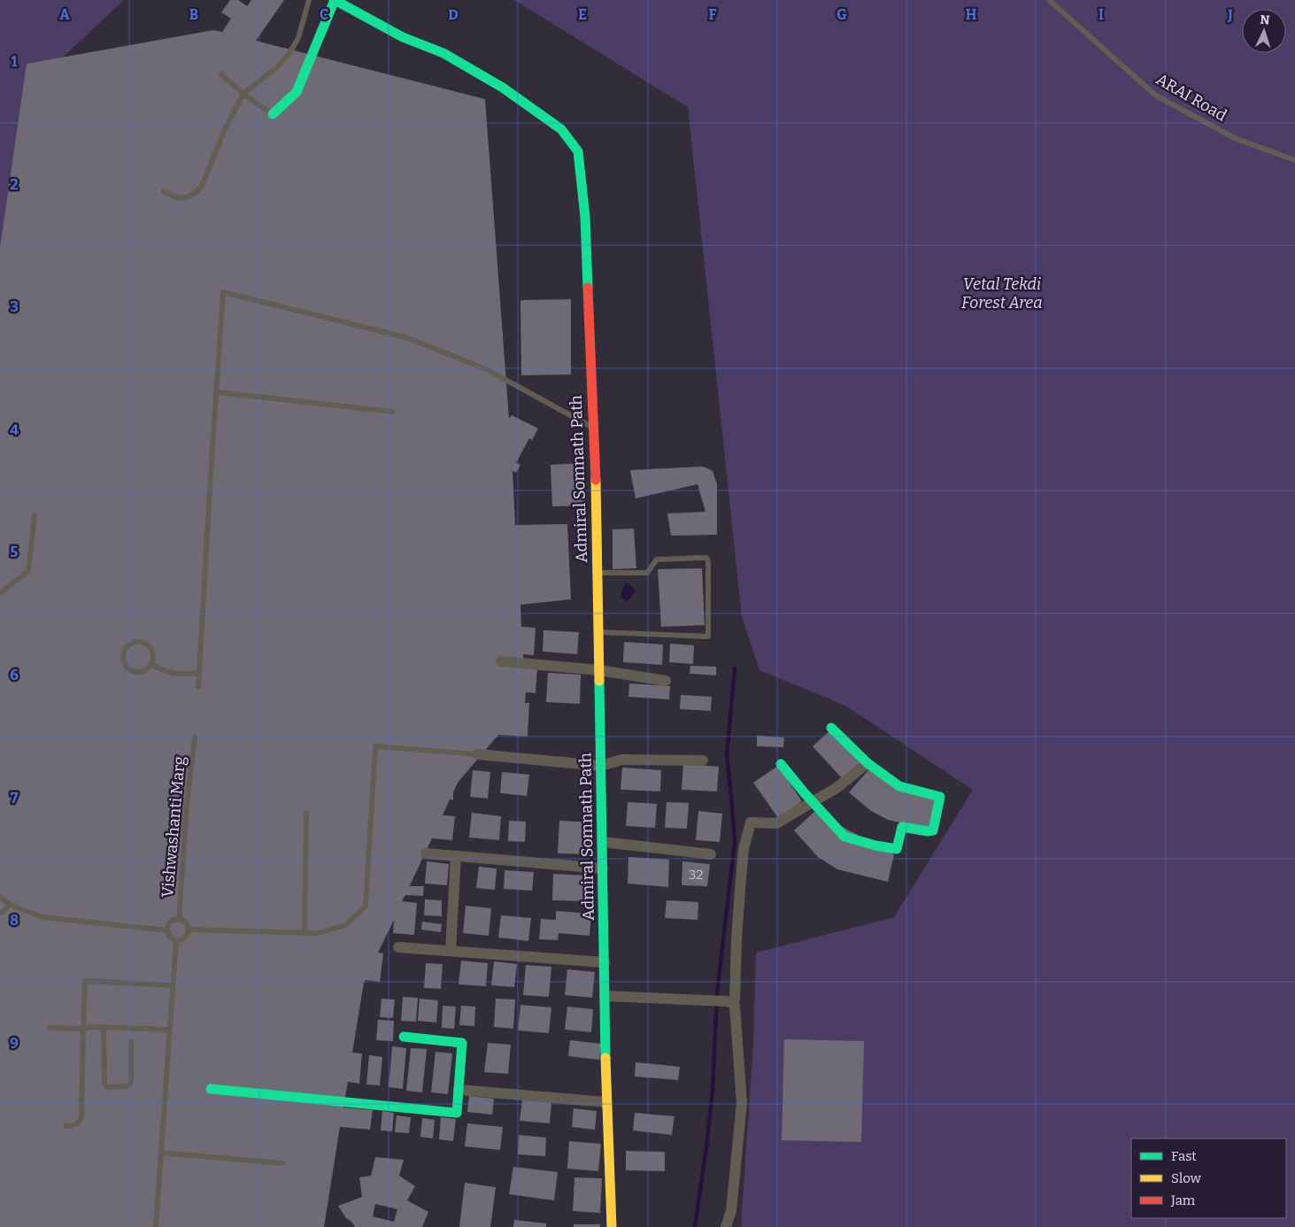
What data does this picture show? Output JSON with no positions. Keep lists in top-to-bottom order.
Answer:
{
  "streets": {
    "street": ["Admiral Somnath Path"],
    "lane": ["ARAI Road", "Vishwashanti Marg"]
  },
  "parks": ["Vetal Tekdi Forest Area"],
  "house_numbers": ["32"],
  "legend": ["Fast", "Slow", "Jam"],
  "north": "top",
  "grid": {
    "columns": [
      "A",
      "B",
      "C",
      "D",
      "E",
      "F",
      "G",
      "H",
      "I",
      "J"
    ],
    "rows": [
      "1",
      "2",
      "3",
      "4",
      "5",
      "6",
      "7",
      "8",
      "9"
    ]
  }
}
